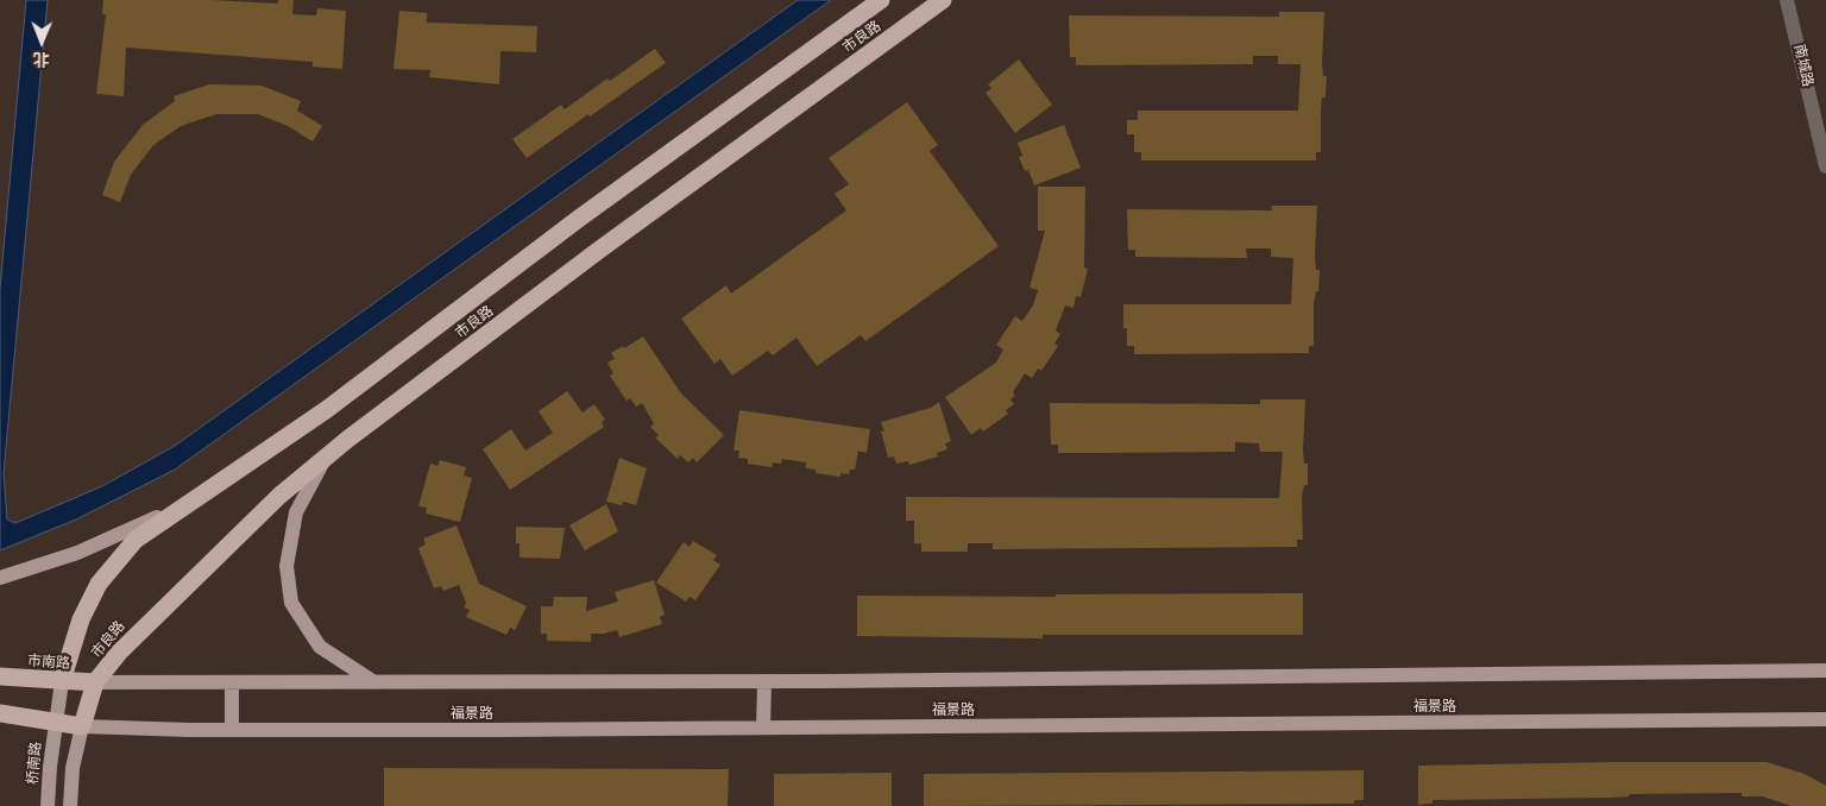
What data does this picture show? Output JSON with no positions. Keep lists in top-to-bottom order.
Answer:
{
  "streets": {
    "highway": ["市良路", "市南路"],
    "main road": ["福景路", "桥南路"],
    "street": ["南城路"]
  },
  "crossings": [
    ["市良路", "市南路"],
    ["市良路", "福景路"],
    ["市良路", "桥南路"],
    ["市南路", "福景路"]
  ],
  "north": "bottom"
}
